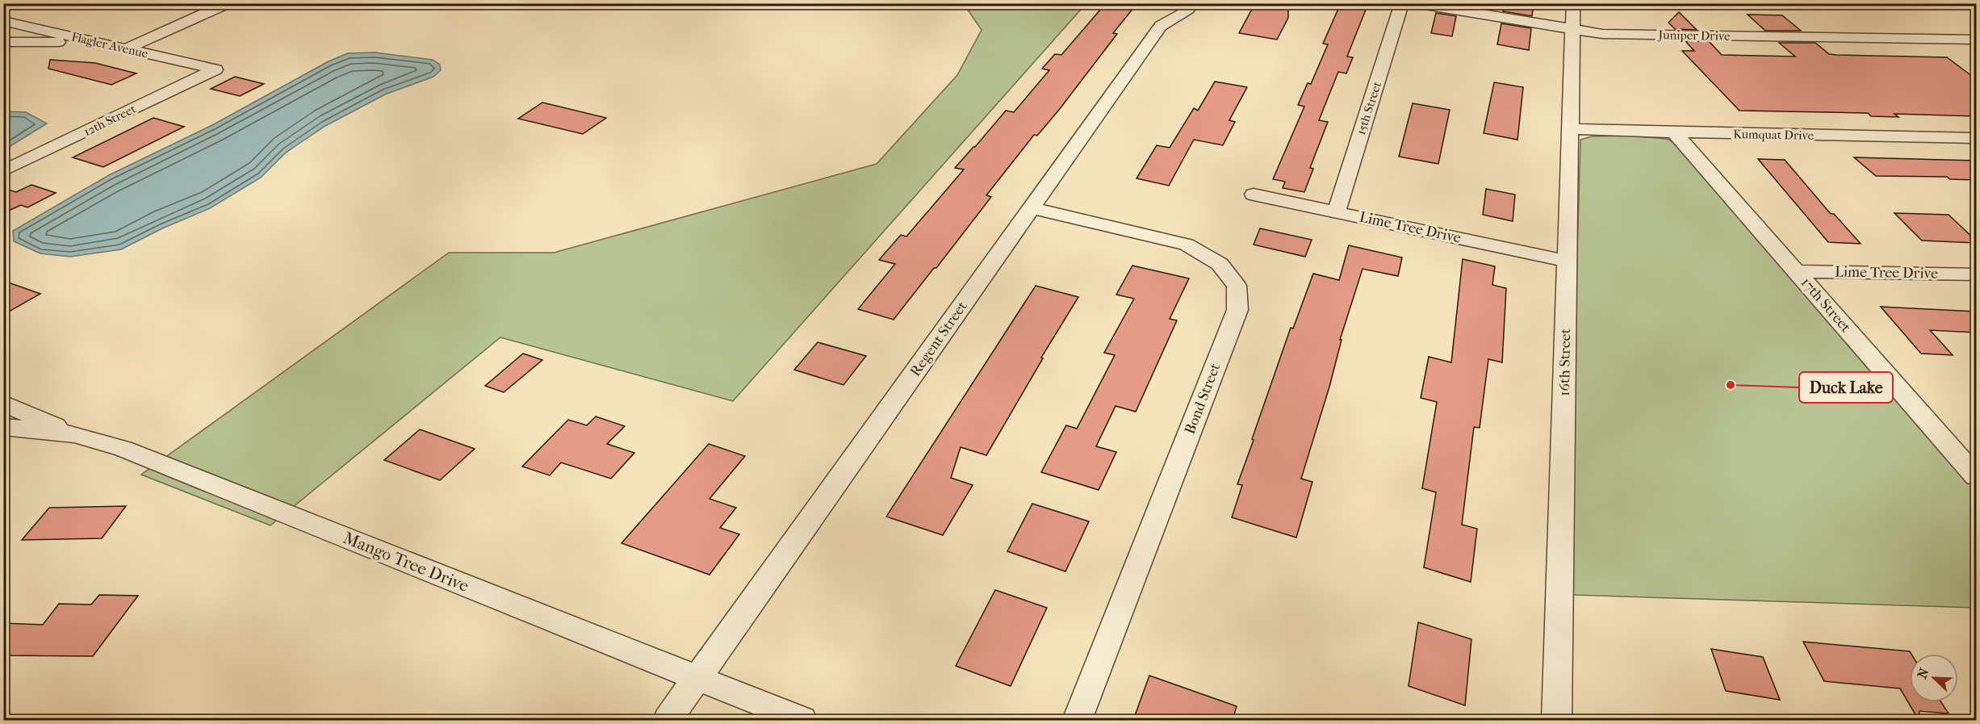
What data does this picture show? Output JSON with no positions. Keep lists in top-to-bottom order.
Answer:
{
  "streets": {
    "street": [
      "Juniper Drive",
      "Flagler Avenue",
      "15th Street",
      "12th Street",
      "Kumquat Drive",
      "Lime Tree Drive",
      "17th Street",
      "Regent Street",
      "16th Street",
      "Bond Street",
      "Mango Tree Drive"
    ]
  },
  "crossings": [
    ["Juniper Drive", "16th Street"],
    ["Flagler Avenue", "12th Street"],
    ["15th Street", "Lime Tree Drive"],
    ["Kumquat Drive", "17th Street"],
    ["Kumquat Drive", "16th Street"],
    ["Lime Tree Drive", "17th Street"],
    ["Lime Tree Drive", "16th Street"],
    ["Regent Street", "Bond Street"],
    ["Regent Street", "Mango Tree Drive"]
  ],
  "places": ["Duck Lake"],
  "north": "top left"
}
